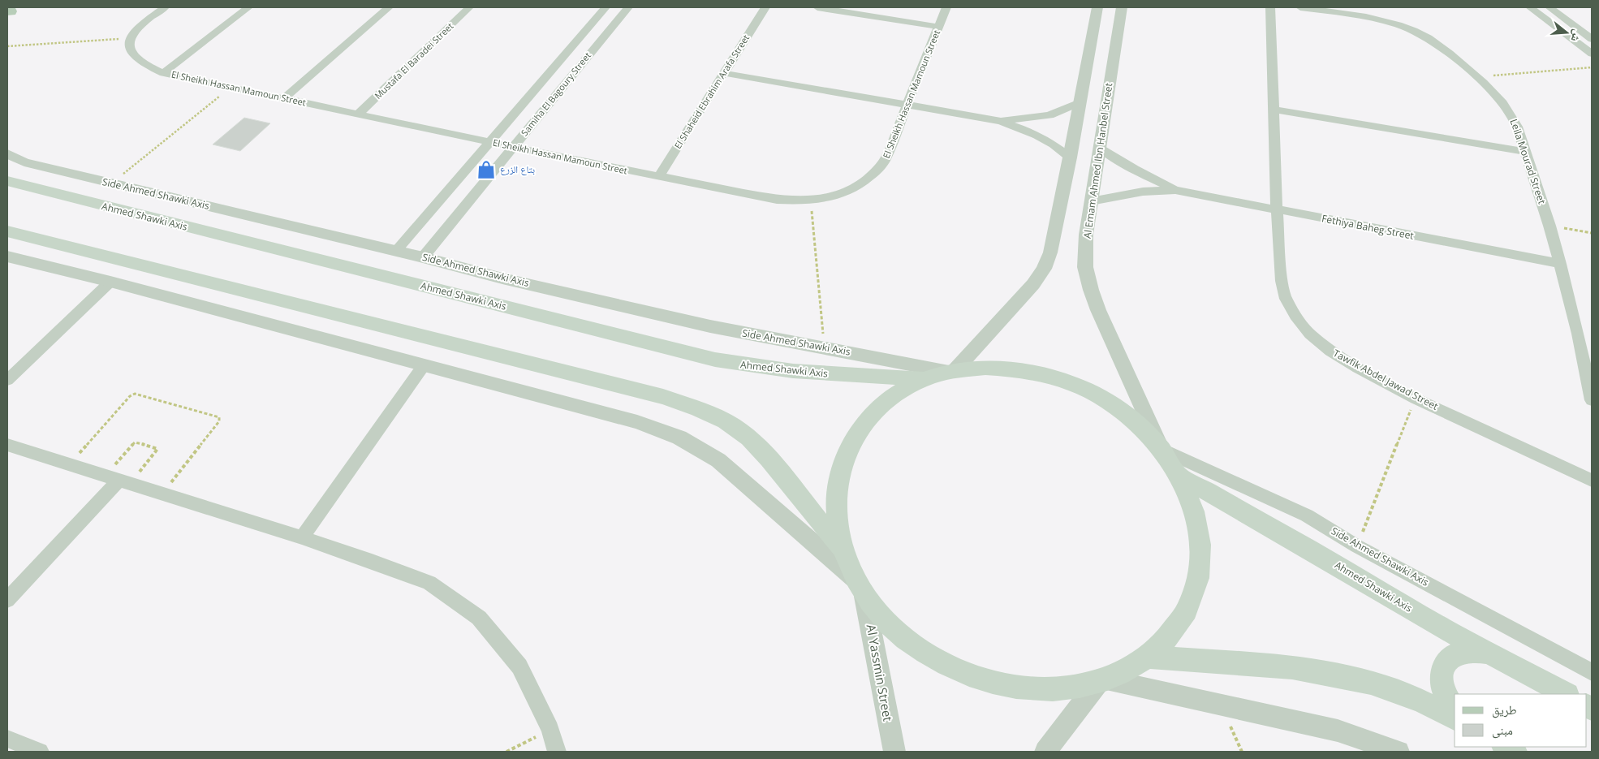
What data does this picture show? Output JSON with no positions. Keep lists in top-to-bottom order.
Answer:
{
  "streets": {
    "main road": ["Ahmed Shawki Axis"],
    "street": [
      "Mustafa El Baradei Street",
      "El Sheikh Hassan Mamoun Street",
      "El Shaheid Ebrahim Arafa Street",
      "Samiha El Bagoury Street",
      "Al Emam Ahmed Ibn Hanbel Street",
      "Leila Mourad Street",
      "Side Ahmed Shawki Axis",
      "Fethiya Baheg Street",
      "Tawfik Abdel Jawad Street",
      "Al Yassmin Street"
    ]
  },
  "crossings": [
    ["Mustafa El Baradei Street", "El Sheikh Hassan Mamoun Street"],
    ["El Sheikh Hassan Mamoun Street", "El Shaheid Ebrahim Arafa Street"],
    ["El Sheikh Hassan Mamoun Street", "Samiha El Bagoury Street"],
    ["Samiha El Bagoury Street", "Side Ahmed Shawki Axis"],
    ["Al Emam Ahmed Ibn Hanbel Street", "Side Ahmed Shawki Axis"],
    ["Al Emam Ahmed Ibn Hanbel Street", "Fethiya Baheg Street"],
    ["Leila Mourad Street", "Fethiya Baheg Street"],
    ["Fethiya Baheg Street", "Tawfik Abdel Jawad Street"]
  ],
  "places": {
    "shop": ["بتاع الزرع"]
  },
  "legend": ["طريق", "مبنى"],
  "north": "right"
}
